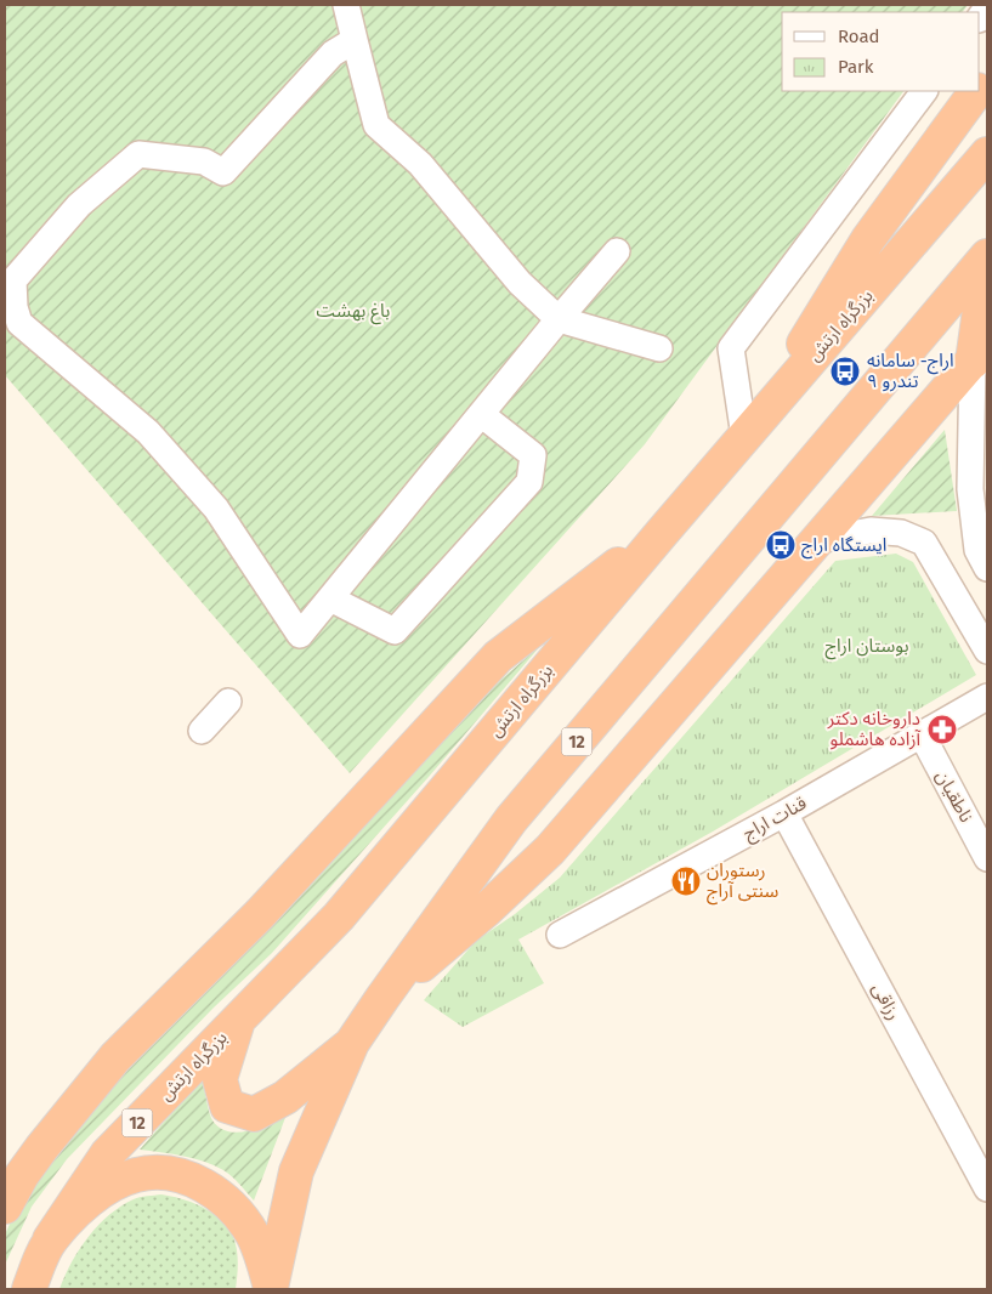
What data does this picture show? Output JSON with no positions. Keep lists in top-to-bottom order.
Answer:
{
  "streets": {
    "highway": ["بزرگراه ارتش", "12"],
    "street": ["ناطقیان", "قنات اراج", "رزاقی"]
  },
  "crossings": [
    ["ناطقیان", "قنات اراج"],
    ["قنات اراج", "رزاقی"]
  ],
  "parks": ["باغ بهشت", "بوستان اراج"],
  "places": {
    "bus stop": ["اراج- سامانه ۹ تندرو", "ایستگاه اراج"],
    "pharmacy": ["داروخانه دکتر آزاده هاشملو"],
    "restaurant": ["رستوران سنتی آراج"]
  },
  "legend": ["Road", "Park"]
}
